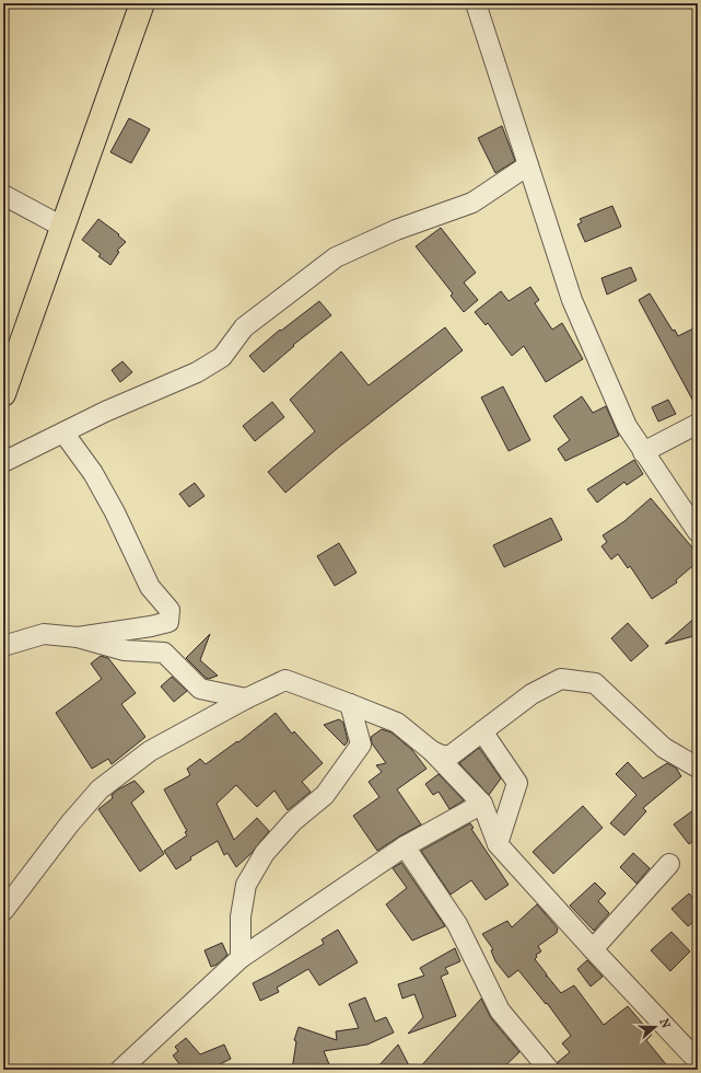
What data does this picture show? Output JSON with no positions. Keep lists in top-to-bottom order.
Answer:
{
  "north": "right"
}
